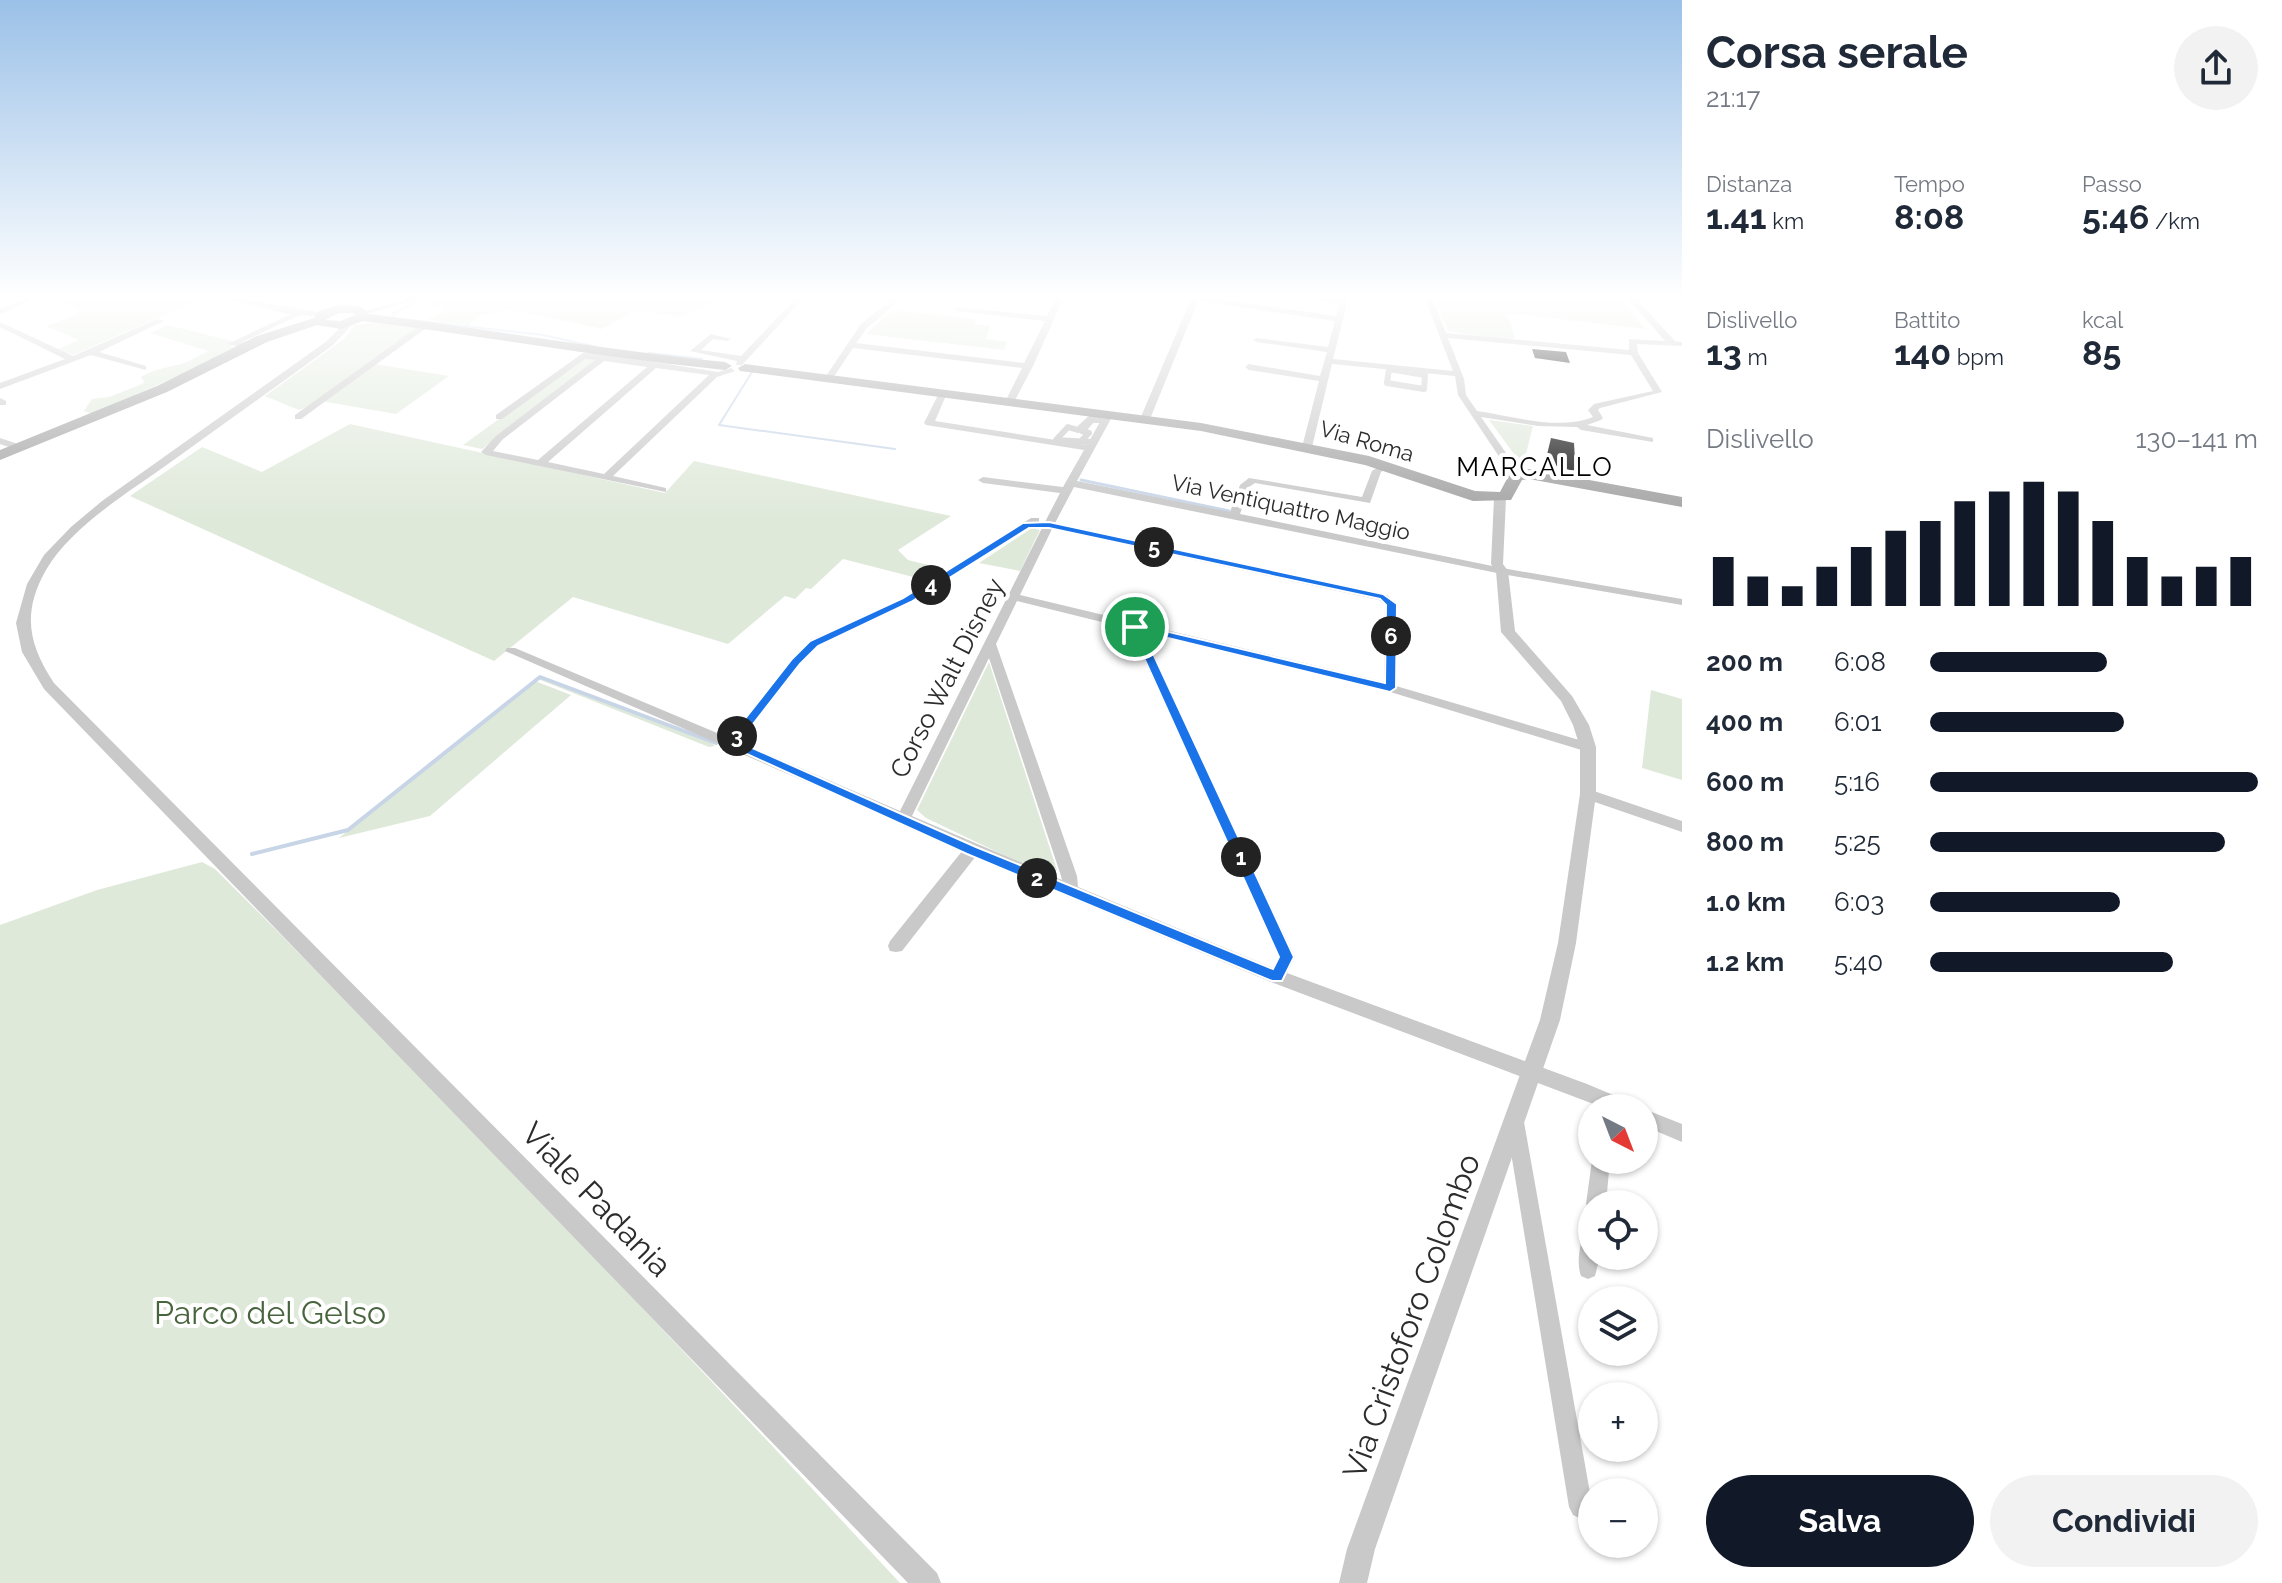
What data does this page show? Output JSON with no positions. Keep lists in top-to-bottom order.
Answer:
{
  "streets": {
    "main road": ["Via Roma"],
    "street": [
      "Via Ventiquattro Maggio",
      "Corso Walt Disney",
      "Viale Padania",
      "Via Cristoforo Colombo"
    ]
  },
  "crossings": [
    ["Via Roma", "Corso Walt Disney"],
    ["Via Ventiquattro Maggio", "Corso Walt Disney"]
  ],
  "districts": ["MARCALLO"],
  "parks": ["Parco del Gelso"],
  "north": "bottom right",
  "page": {
    "heading": ["Corsa serale", "21:17"],
    "stats": [
      ["Distanza", "1.41 km"],
      ["Tempo", "8:08"],
      ["Passo", "5:46 /km"],
      ["Dislivello", "13 m"],
      ["Battito", "140 bpm"],
      ["kcal", "85"]
    ],
    "chart": ["Dislivello", "130–141 m"],
    "pins": [
      "5",
      "4",
      "6",
      "3",
      "1",
      "2"
    ],
    "list": [
      {
        "name": "200 m",
        "note": "6:08"
      },
      {
        "name": "400 m",
        "note": "6:01"
      },
      {
        "name": "600 m",
        "note": "5:16"
      },
      {
        "name": "800 m",
        "note": "5:25"
      },
      {
        "name": "1.0 km",
        "note": "6:03"
      },
      {
        "name": "1.2 km",
        "note": "5:40"
      }
    ],
    "map_buttons": ["+", "−"],
    "buttons": ["Salva", "Condividi"]
  }
}
